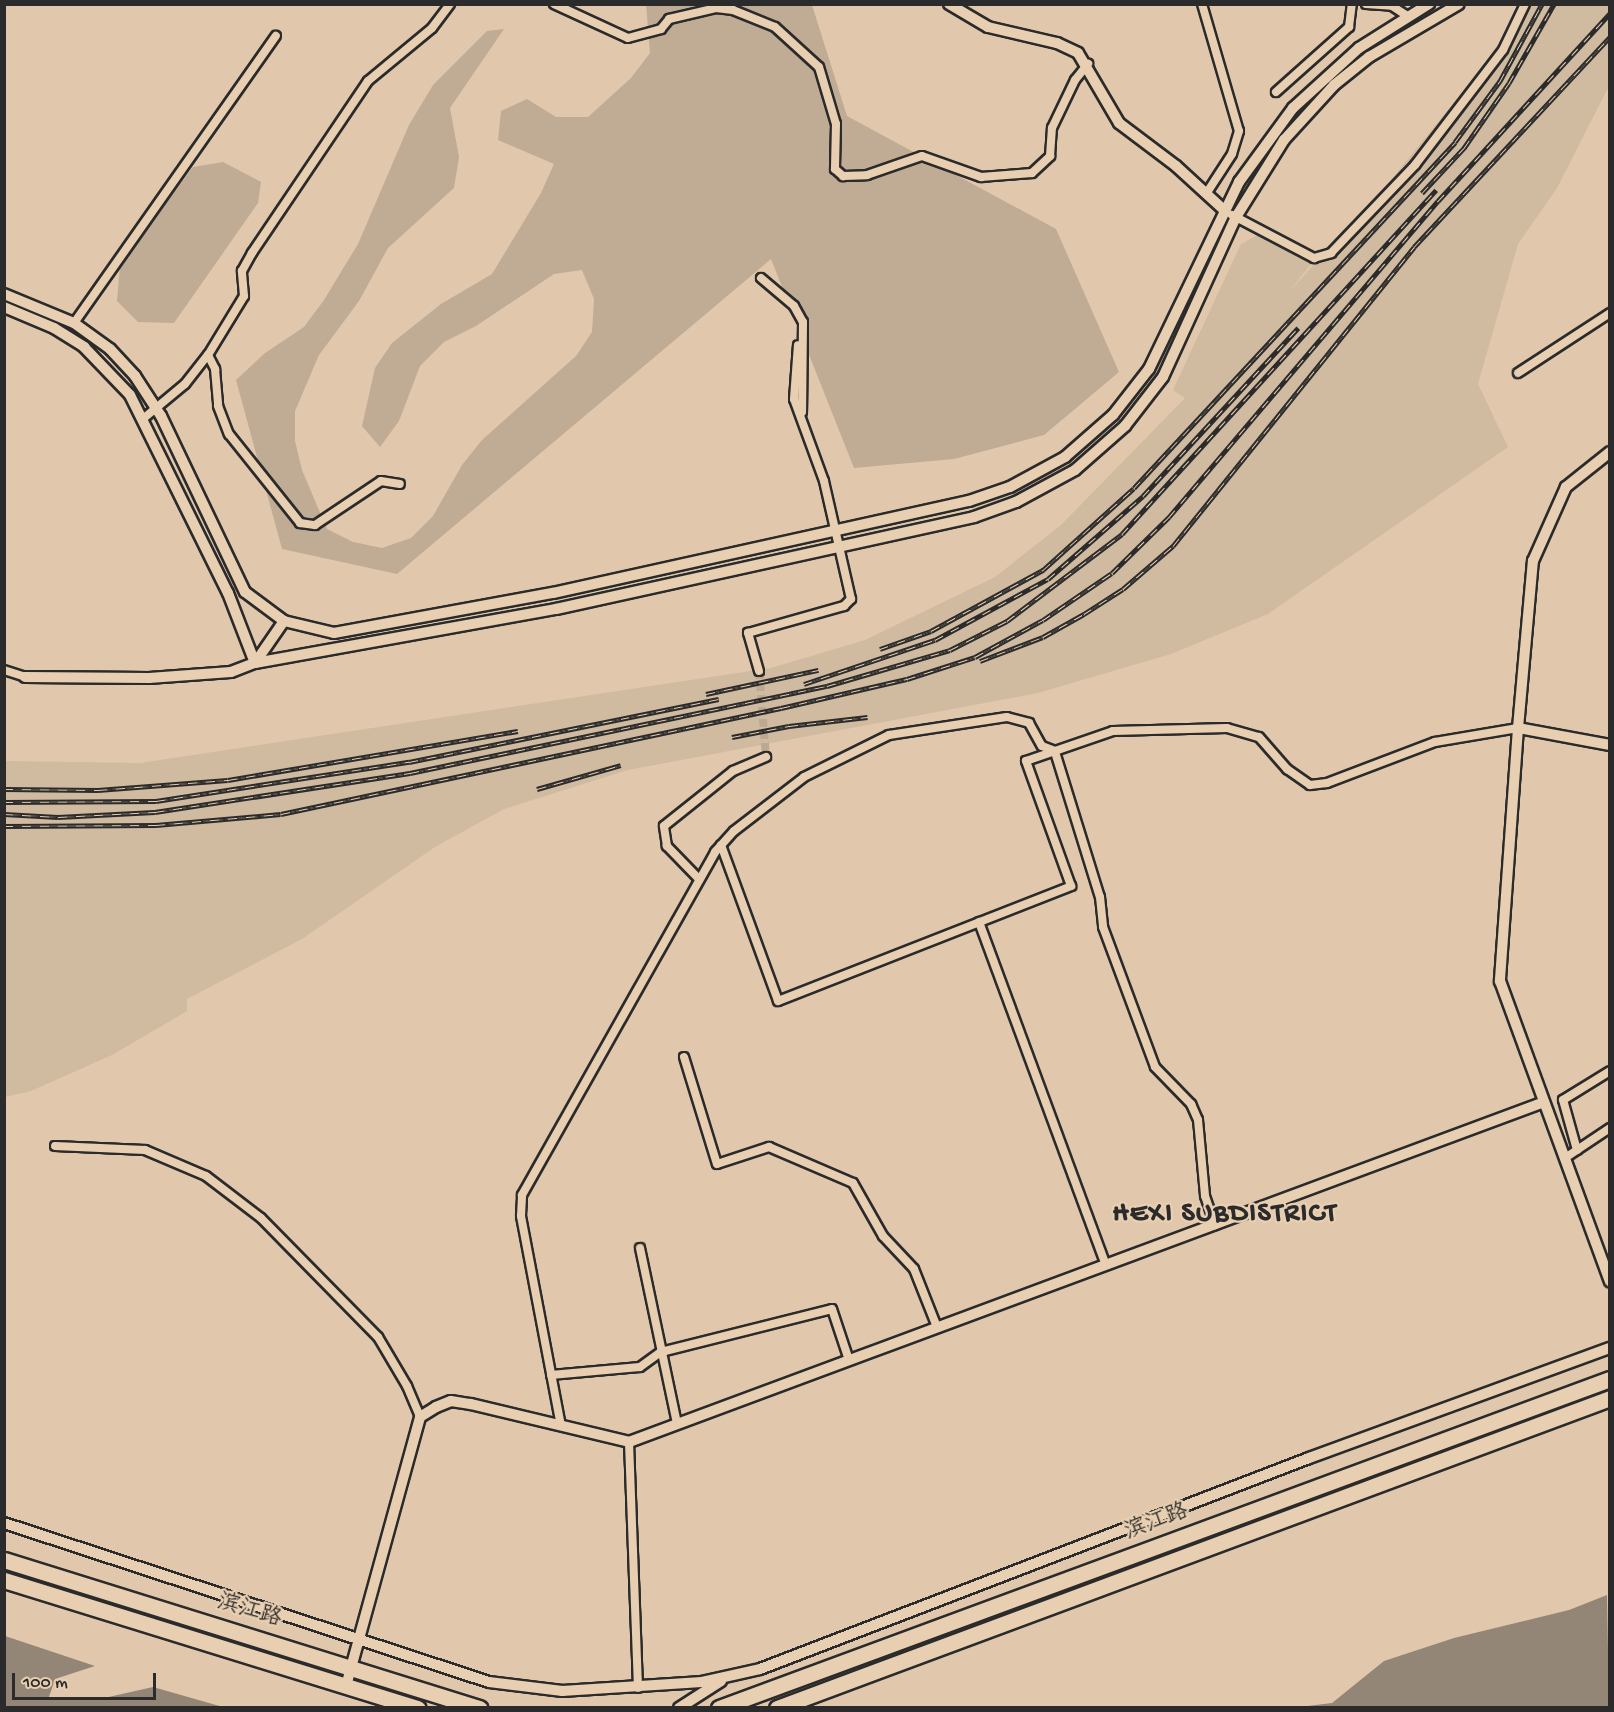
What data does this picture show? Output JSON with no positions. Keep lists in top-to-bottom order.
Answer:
{
  "streets": {
    "highway": ["滨江路"]
  },
  "districts": ["HEXI SUBDISTRICT"],
  "scale_bar": "100 m"
}
